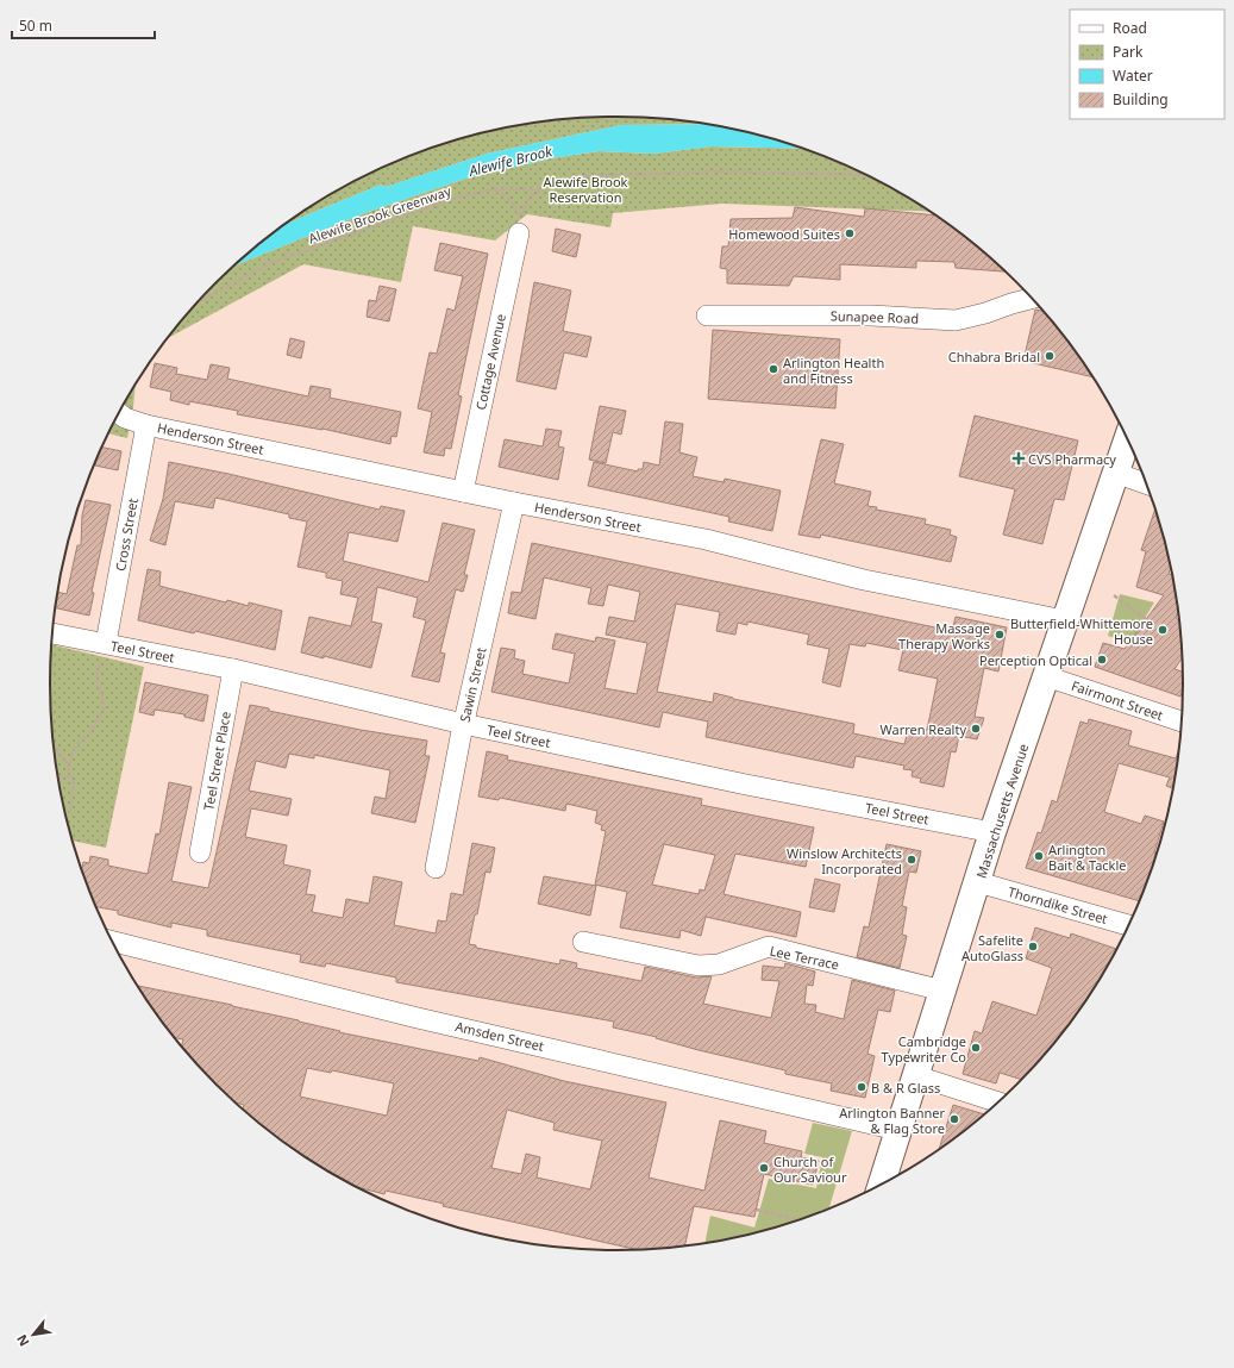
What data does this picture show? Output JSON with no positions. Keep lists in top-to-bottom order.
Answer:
{
  "streets": {
    "highway": ["Massachusetts Avenue"],
    "street": [
      "Sunapee Road",
      "Cottage Avenue",
      "Henderson Street",
      "Cross Street",
      "Teel Street",
      "Sawin Street",
      "Fairmont Street",
      "Teel Street Place",
      "Thorndike Street",
      "Lee Terrace",
      "Amsden Street"
    ],
    "path": ["Alewife Brook Greenway"]
  },
  "crossings": [
    ["Cottage Avenue", "Henderson Street"],
    ["Henderson Street", "Cross Street"],
    ["Henderson Street", "Sawin Street"],
    ["Henderson Street", "Massachusetts Avenue"],
    ["Cross Street", "Teel Street"],
    ["Teel Street", "Sawin Street"],
    ["Teel Street", "Teel Street Place"],
    ["Teel Street", "Massachusetts Avenue"],
    ["Fairmont Street", "Massachusetts Avenue"],
    ["Massachusetts Avenue", "Thorndike Street"],
    ["Massachusetts Avenue", "Lee Terrace"],
    ["Massachusetts Avenue", "Amsden Street"]
  ],
  "water": ["Alewife Brook"],
  "parks": ["Alewife Brook Reservation"],
  "places": {
    "other": [
      "Homewood Suites",
      "Chhabra Bridal",
      "Arlington Health and Fitness",
      "Butterfield-Whittemore House",
      "Massage Therapy Works",
      "Perception Optical",
      "Warren Realty",
      "Arlington Bait & Tackle",
      "Winslow Architects Incorporated",
      "Safelite AutoGlass",
      "Cambridge Typewriter Co",
      "B & R Glass",
      "Arlington Banner & Flag Store",
      "Church of Our Saviour"
    ],
    "health": ["CVS Pharmacy"]
  },
  "legend": [
    "Road",
    "Park",
    "Water",
    "Building"
  ],
  "scale_bar": "50 m",
  "north": "bottom left"
}
